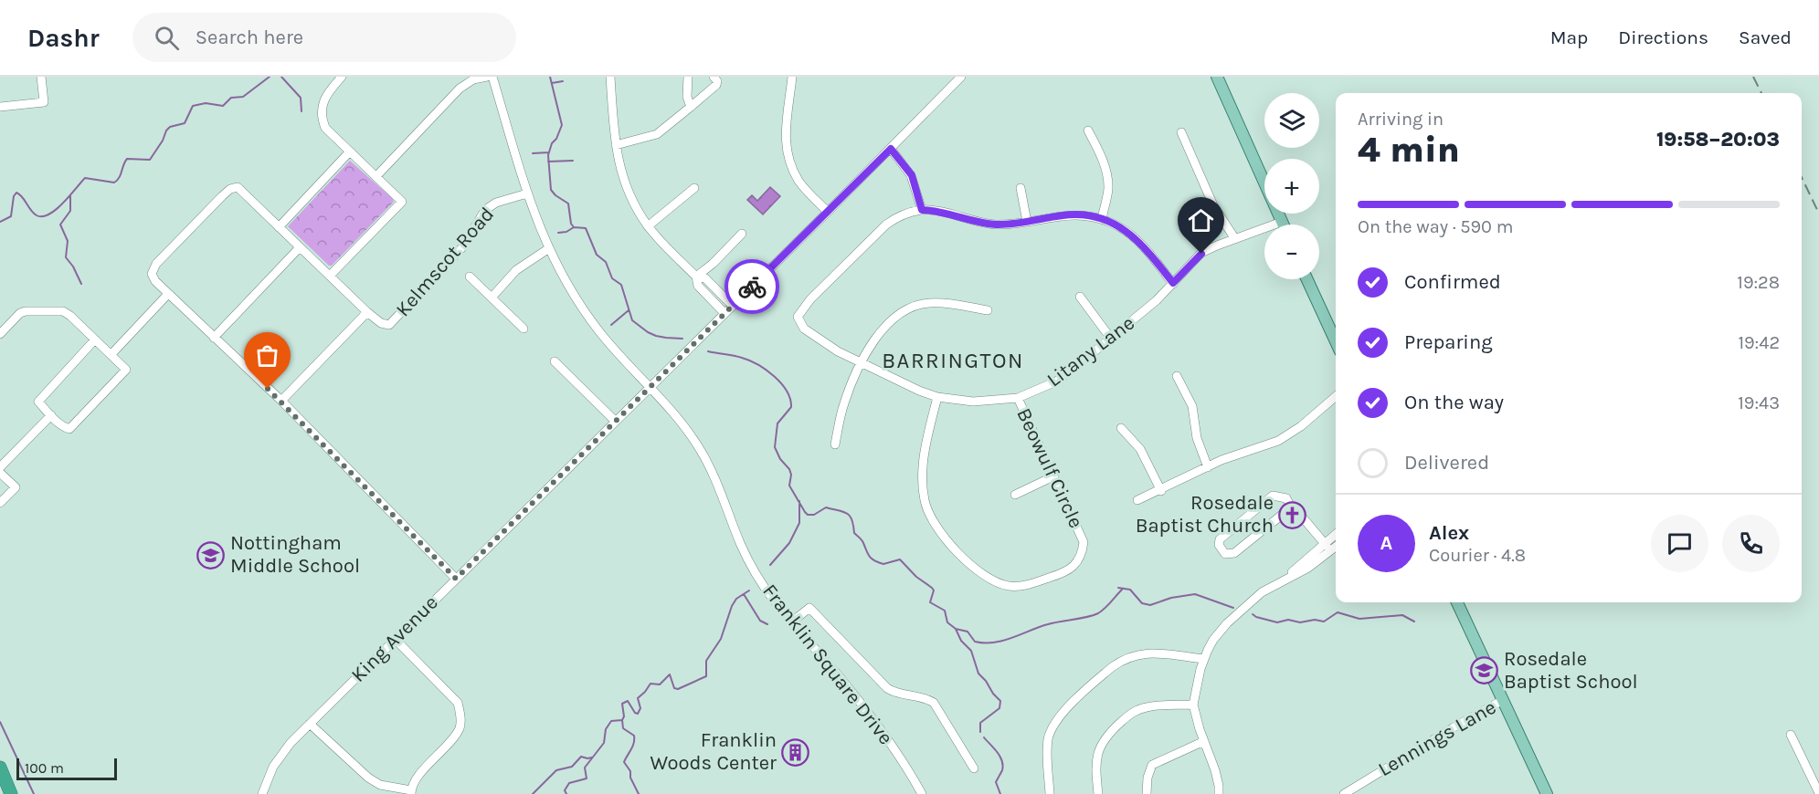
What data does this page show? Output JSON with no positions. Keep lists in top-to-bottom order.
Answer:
{
  "streets": {
    "street": [
      "Kelmscot Road",
      "Litany Lane",
      "Beowulf Circle",
      "King Avenue",
      "Franklin Square Drive",
      "Lennings Lane"
    ]
  },
  "crossings": [
    ["Kelmscot Road", "Franklin Square Drive"],
    ["Litany Lane", "Beowulf Circle"],
    ["King Avenue", "Franklin Square Drive"]
  ],
  "districts": ["BARRINGTON"],
  "places": {
    "church": ["Rosedale Baptist Church"],
    "school or university": ["Nottingham Middle School", "Rosedale Baptist School"],
    "building": ["Franklin Woods Center"]
  },
  "scale_bar": "100 m",
  "page": {
    "header": "Dashr",
    "search": "Search here",
    "nav": ["Map", "Directions", "Saved"],
    "map_buttons": ["+", "−"],
    "heading": ["4 min", "Arriving in", "19:58–20:03"],
    "panel": ["Alex", "Courier · 4.8"],
    "bar": "On the way · 590 m",
    "list": [
      ["Confirmed", "19:28"],
      ["Preparing", "19:42"],
      ["On the way", "19:43"],
      "Delivered"
    ],
    "round": "A",
    "scale": "100 m"
  }
}
